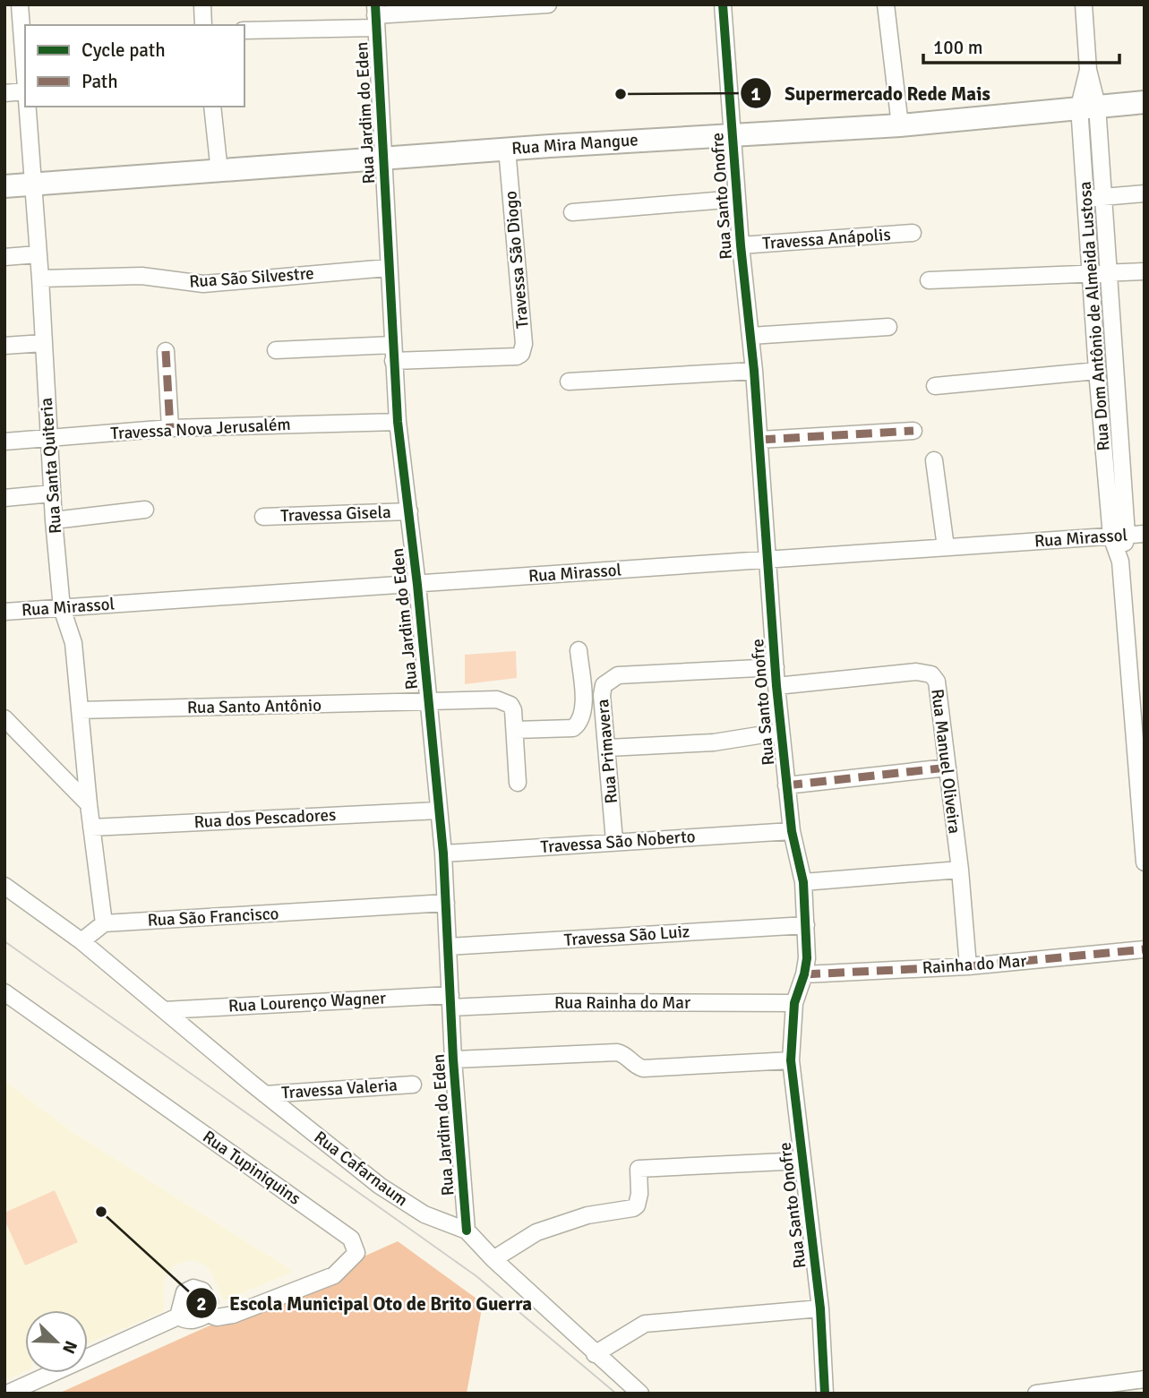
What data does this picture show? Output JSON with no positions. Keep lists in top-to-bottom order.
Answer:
{
  "streets": {
    "main road": ["Rua Mira Mangue"],
    "street": [
      "Rua Jardim do Eden",
      "Rua Santo Onofre",
      "Travessa Anápolis",
      "Travessa São Diogo",
      "Rua São Silvestre",
      "Rua Dom Antônio de Almeida Lustosa",
      "Travessa Nova Jerusalém",
      "Rua Santa Quiteria",
      "Travessa Gisela",
      "Rua Mirassol",
      "Rua Santo Antônio",
      "Rua Primavera",
      "Rua Manuel Oliveira",
      "Rua dos Pescadores",
      "Travessa São Noberto",
      "Rua São Francisco",
      "Travessa São Luiz",
      "Rainha do Mar",
      "Rua Lourenço Wagner",
      "Rua Rainha do Mar",
      "Travessa Valeria",
      "Rua Tupiniquins",
      "Rua Cafarnaum"
    ]
  },
  "crossings": [
    ["Rua Jardim do Eden", "Rua Mira Mangue"],
    ["Rua Jardim do Eden", "Travessa São Diogo"],
    ["Rua Jardim do Eden", "Rua São Silvestre"],
    ["Rua Jardim do Eden", "Travessa Nova Jerusalém"],
    ["Rua Jardim do Eden", "Travessa Gisela"],
    ["Rua Jardim do Eden", "Rua Mirassol"],
    ["Rua Jardim do Eden", "Rua Santo Antônio"],
    ["Rua Jardim do Eden", "Rua dos Pescadores"],
    ["Rua Jardim do Eden", "Travessa São Noberto"],
    ["Rua Jardim do Eden", "Rua São Francisco"],
    ["Rua Jardim do Eden", "Travessa São Luiz"],
    ["Rua Jardim do Eden", "Rua Lourenço Wagner"],
    ["Rua Jardim do Eden", "Rua Rainha do Mar"],
    ["Rua Jardim do Eden", "Rua Cafarnaum"],
    ["Rua Mira Mangue", "Rua Santo Onofre"],
    ["Rua Mira Mangue", "Travessa São Diogo"],
    ["Rua Mira Mangue", "Rua Dom Antônio de Almeida Lustosa"],
    ["Rua Mira Mangue", "Rua Santa Quiteria"],
    ["Rua Santo Onofre", "Travessa Anápolis"],
    ["Rua Santo Onofre", "Rua Mirassol"],
    ["Rua Santo Onofre", "Rua Primavera"],
    ["Rua Santo Onofre", "Rua Manuel Oliveira"],
    ["Rua Santo Onofre", "Travessa São Noberto"],
    ["Rua Santo Onofre", "Travessa São Luiz"],
    ["Rua Santo Onofre", "Rainha do Mar"],
    ["Rua Santo Onofre", "Rua Rainha do Mar"],
    ["Rua São Silvestre", "Rua Santa Quiteria"],
    ["Rua Dom Antônio de Almeida Lustosa", "Rua Mirassol"],
    ["Travessa Nova Jerusalém", "Rua Santa Quiteria"],
    ["Rua Santa Quiteria", "Rua Mirassol"],
    ["Rua Santa Quiteria", "Rua Santo Antônio"],
    ["Rua Santa Quiteria", "Rua dos Pescadores"],
    ["Rua Santa Quiteria", "Rua São Francisco"],
    ["Rua Primavera", "Travessa São Noberto"],
    ["Rua Manuel Oliveira", "Rainha do Mar"],
    ["Rua Lourenço Wagner", "Rua Rainha do Mar"],
    ["Rua Lourenço Wagner", "Rua Cafarnaum"],
    ["Travessa Valeria", "Rua Cafarnaum"]
  ],
  "places": ["Supermercado Rede Mais", "Escola Municipal Oto de Brito Guerra"],
  "legend": ["Cycle path", "Path"],
  "scale_bar": "100 m",
  "north": "bottom right"
}
